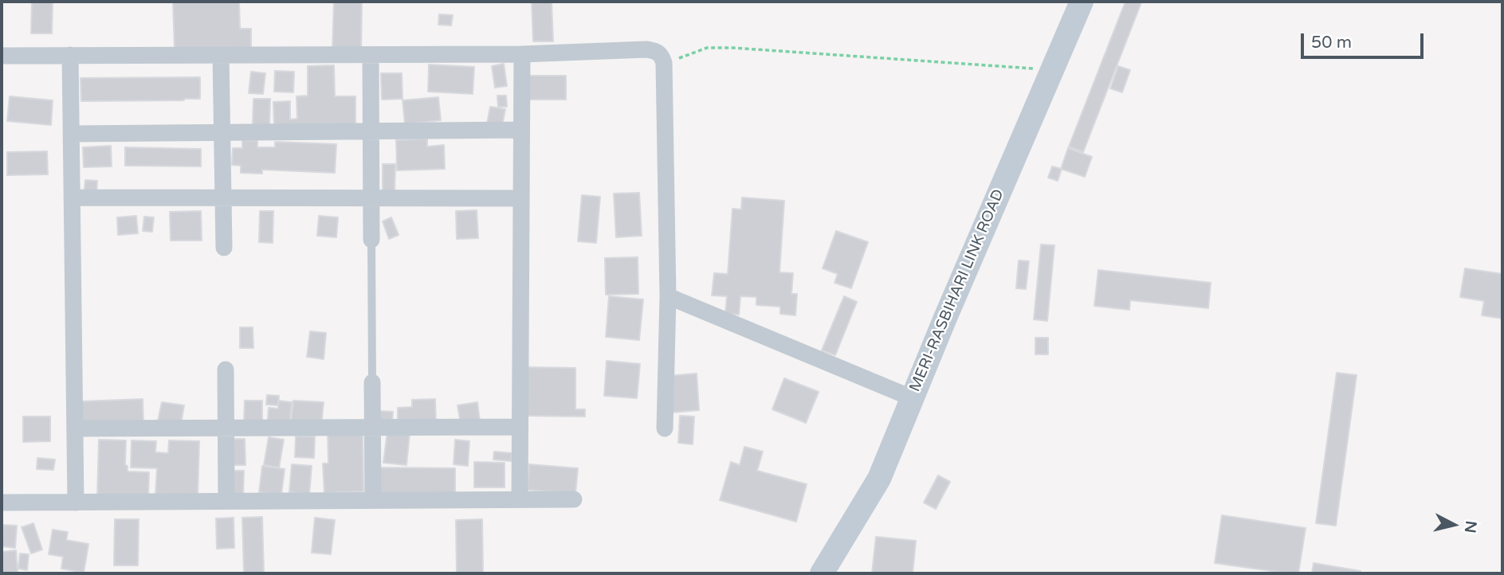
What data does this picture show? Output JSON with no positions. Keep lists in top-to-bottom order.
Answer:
{
  "streets": {
    "main road": ["MERI-RASBIHARI LINK ROAD"]
  },
  "scale_bar": "50 m",
  "north": "right"
}
